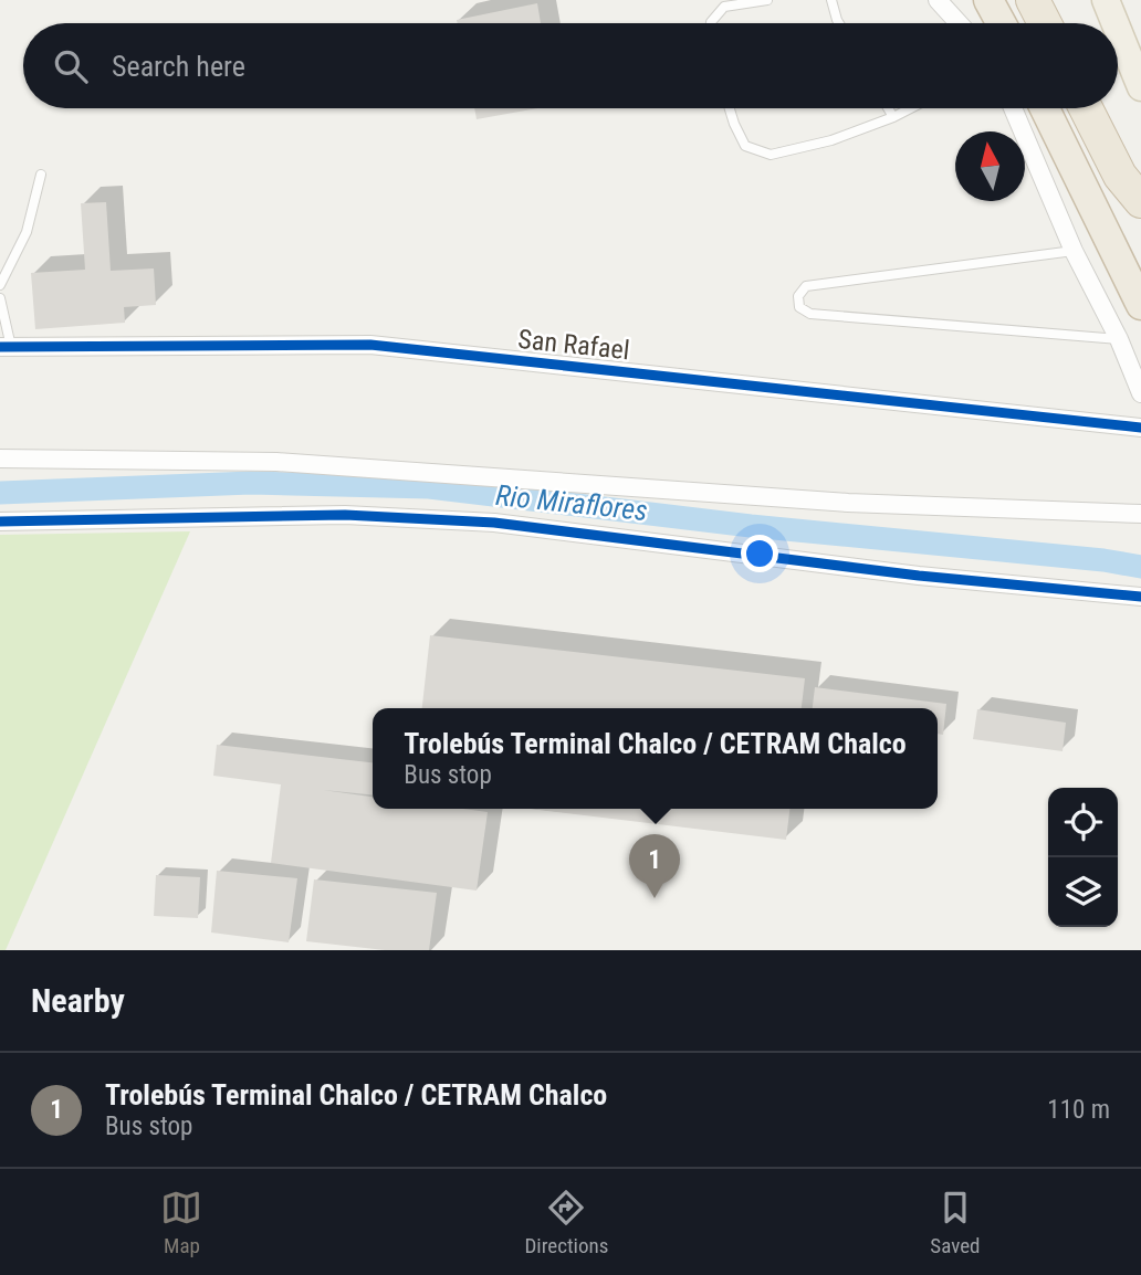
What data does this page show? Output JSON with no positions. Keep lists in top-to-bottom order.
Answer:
{
  "streets": {
    "street": ["San Rafael"]
  },
  "water": ["Rio Miraflores"],
  "north": "top",
  "page": {
    "search": "Search here",
    "popup": ["Trolebús Terminal Chalco / CETRAM Chalco", "Bus stop"],
    "pins": "1",
    "heading": "Nearby",
    "list": [
      {
        "mark": "1",
        "name": "Trolebús Terminal Chalco / CETRAM Chalco",
        "note": "Bus stop",
        "value": "110 m"
      }
    ],
    "nav": ["Map", "Directions", "Saved"]
  }
}
